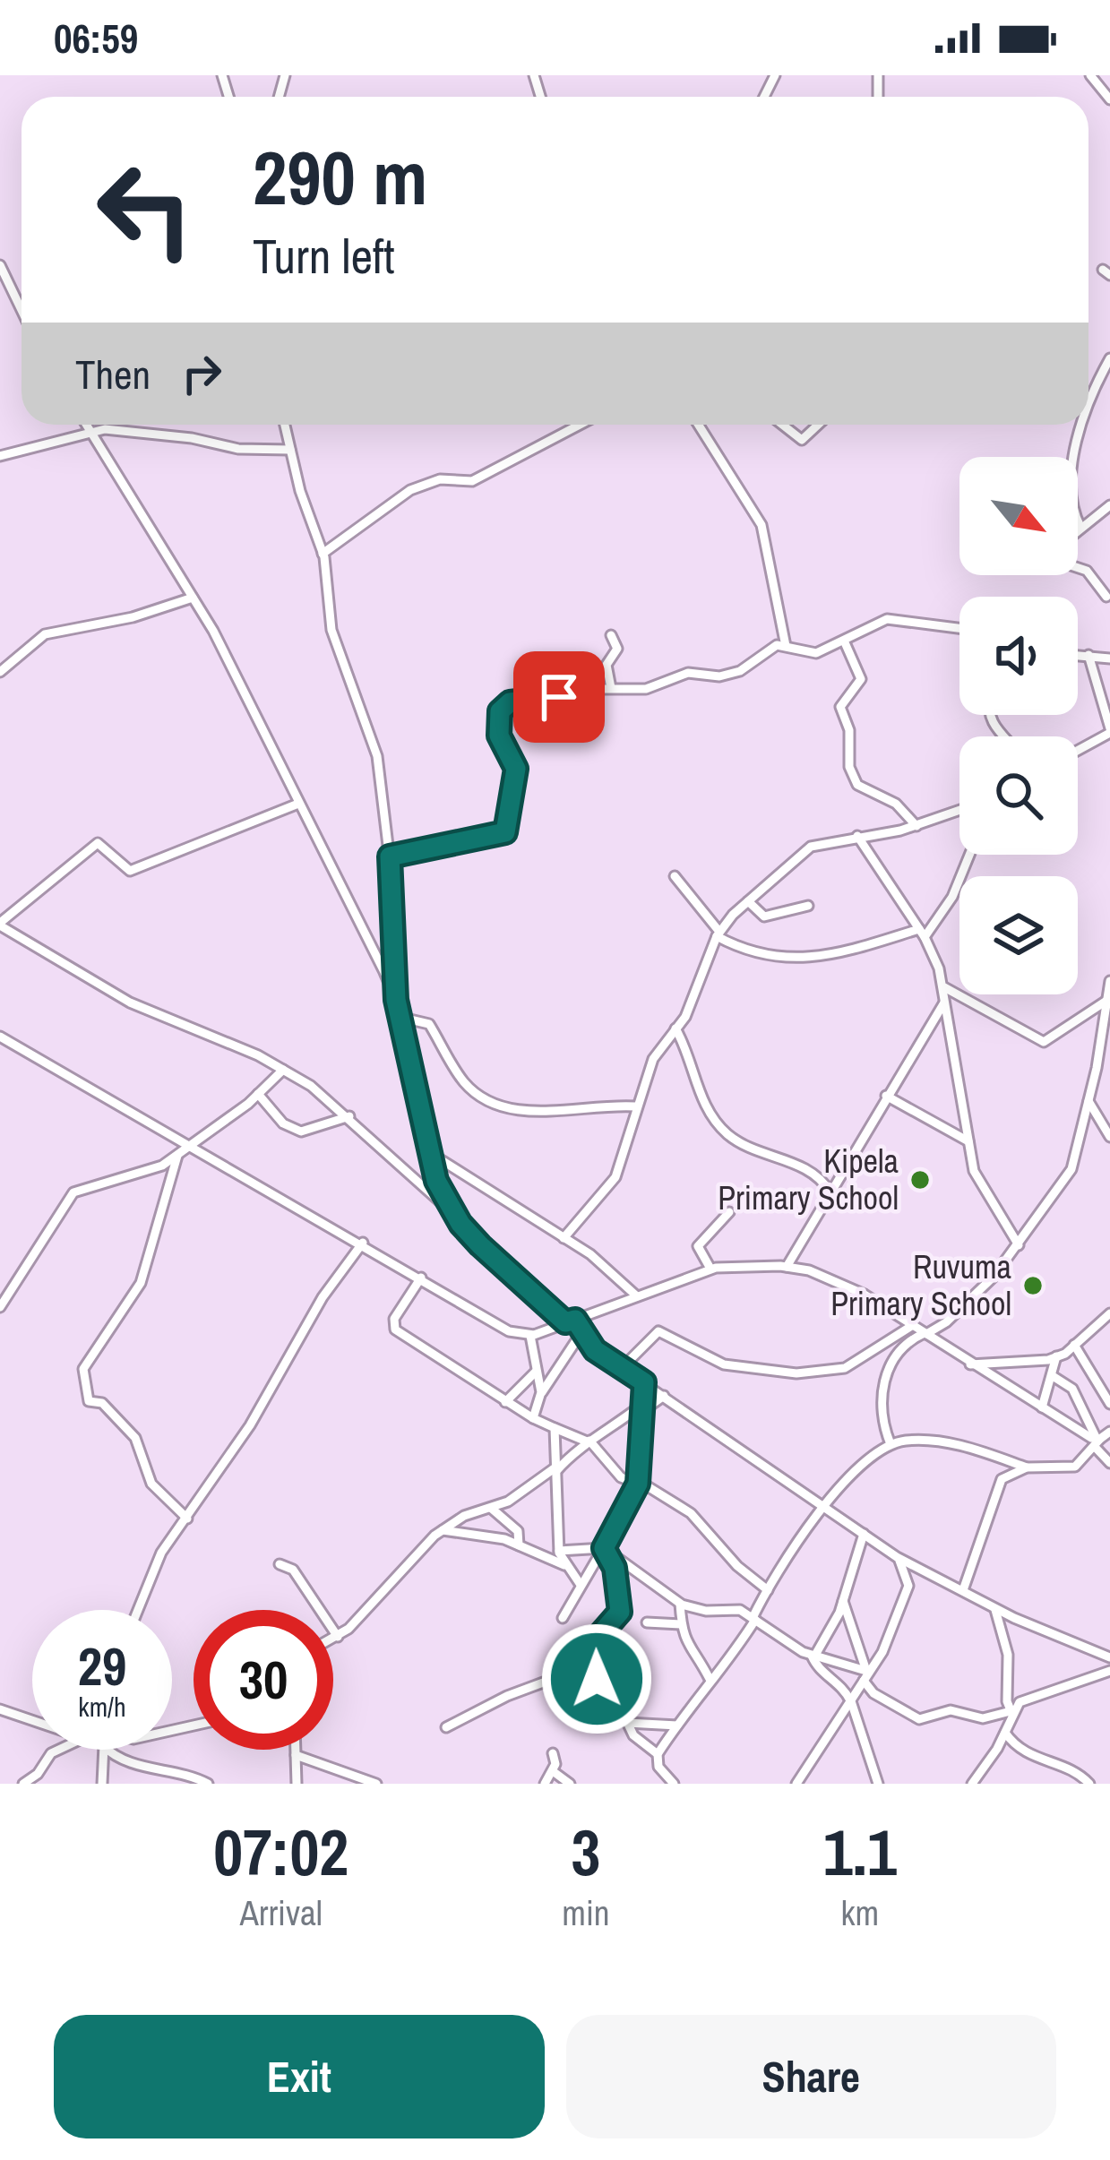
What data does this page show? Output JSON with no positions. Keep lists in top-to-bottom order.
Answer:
{
  "places": ["Kipela Primary School", "Ruvuma Primary School"],
  "north": "bottom right",
  "page": {
    "status": "06:59",
    "turn": ["290 m", "Turn left"],
    "then": "Then",
    "speed": "29 km/h",
    "limit": "30",
    "eta": [
      "07:02",
      "Arrival",
      "3",
      "min",
      "1.1",
      "km"
    ],
    "buttons": ["Exit", "Share"]
  }
}
